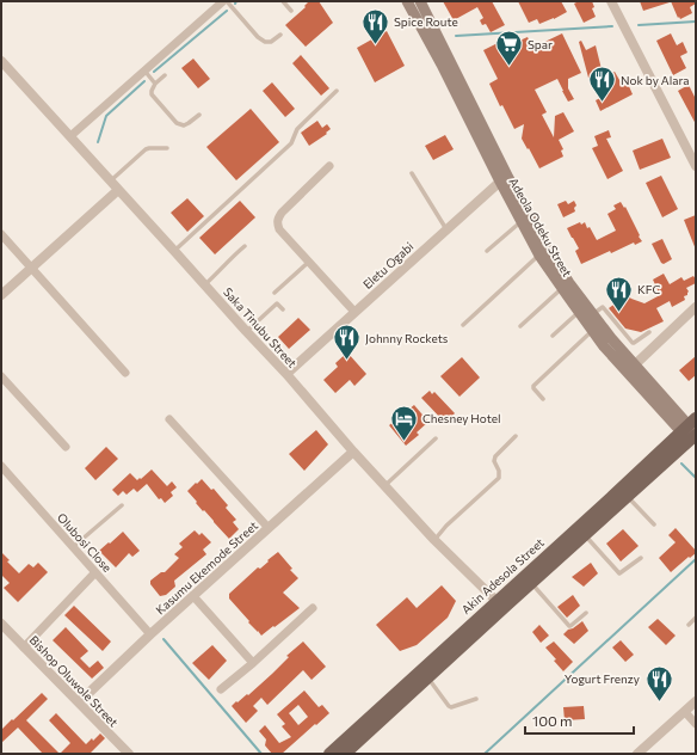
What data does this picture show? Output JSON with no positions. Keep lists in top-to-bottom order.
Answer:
{
  "streets": {
    "main road": ["Adeola Odeku Street", "Akin Adesola Street"],
    "street": [
      "Eletu Ogabi",
      "Saka Tinubu Street",
      "Olubosi Close",
      "Kasumu Ekemode Street",
      "Bishop Oluwole Street"
    ]
  },
  "crossings": [
    ["Adeola Odeku Street", "Eletu Ogabi"],
    ["Adeola Odeku Street", "Akin Adesola Street"],
    ["Eletu Ogabi", "Saka Tinubu Street"],
    ["Saka Tinubu Street", "Kasumu Ekemode Street"],
    ["Saka Tinubu Street", "Akin Adesola Street"],
    ["Olubosi Close", "Kasumu Ekemode Street"],
    ["Kasumu Ekemode Street", "Bishop Oluwole Street"]
  ],
  "places": {
    "restaurant": [
      "Spice Route",
      "Nok by Alara",
      "KFC",
      "Johnny Rockets",
      "Yogurt Frenzy"
    ],
    "supermarket": ["Spar"],
    "hotel": ["Chesney Hotel"]
  },
  "scale_bar": "100 m"
}
